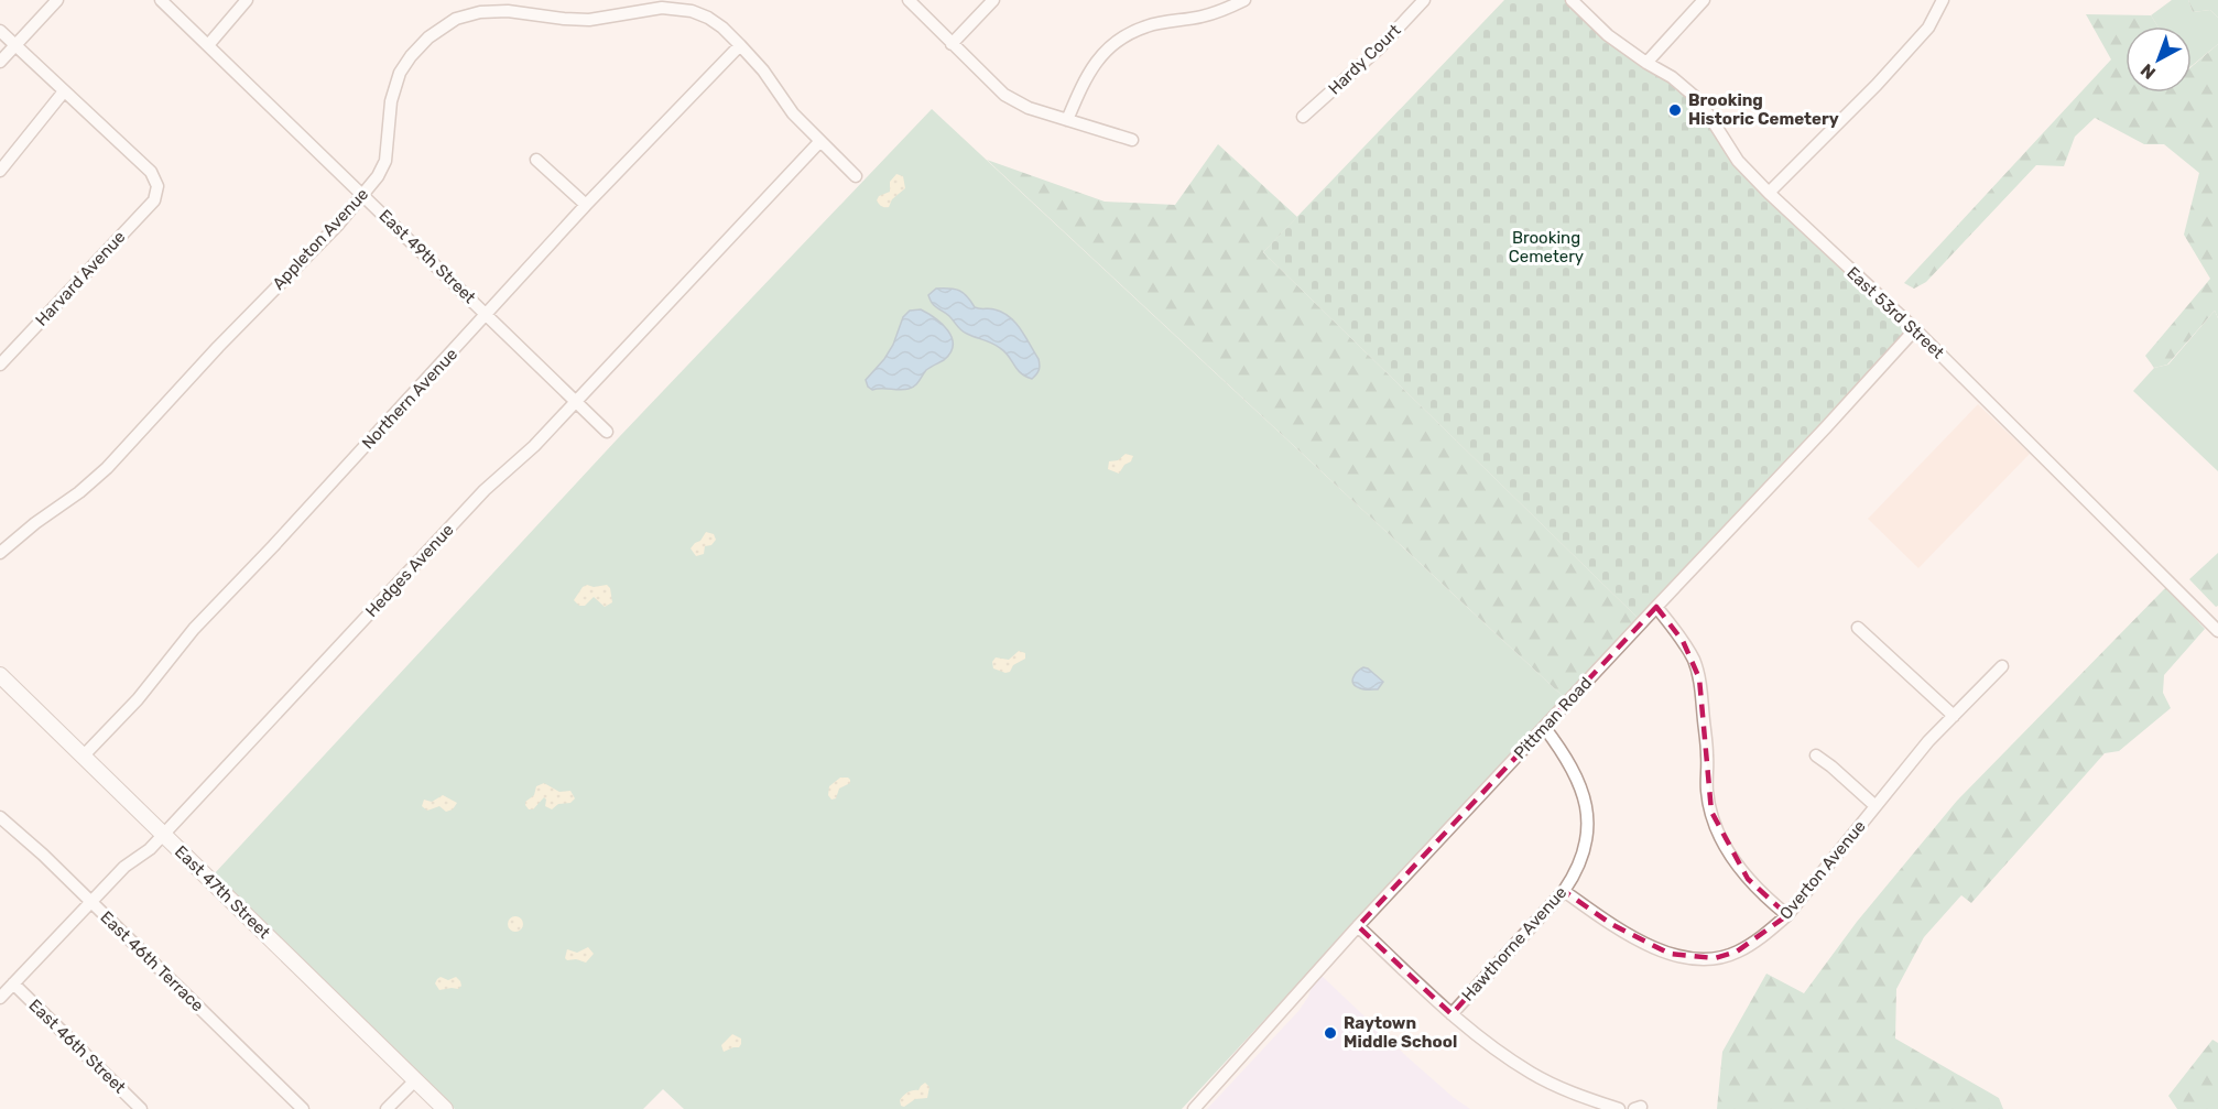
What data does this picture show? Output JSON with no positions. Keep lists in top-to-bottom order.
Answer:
{
  "streets": {
    "main road": ["East 47th Street"],
    "street": [
      "Hardy Court",
      "Appleton Avenue",
      "East 49th Street",
      "Harvard Avenue",
      "East 53rd Street",
      "Northern Avenue",
      "Hedges Avenue",
      "Pittman Road",
      "Overton Avenue",
      "Hawthorne Avenue",
      "East 46th Terrace",
      "East 46th Street"
    ]
  },
  "crossings": [
    ["Appleton Avenue", "East 49th Street"],
    ["Appleton Avenue", "Northern Avenue"],
    ["Appleton Avenue", "Hedges Avenue"],
    ["East 49th Street", "Northern Avenue"],
    ["East 49th Street", "Hedges Avenue"],
    ["East 53rd Street", "Pittman Road"],
    ["Northern Avenue", "East 47th Street"],
    ["Hedges Avenue", "East 47th Street"],
    ["Hedges Avenue", "East 46th Terrace"],
    ["Hedges Avenue", "East 46th Street"],
    ["Pittman Road", "Hawthorne Avenue"],
    ["Overton Avenue", "Hawthorne Avenue"]
  ],
  "parks": ["Brooking Cemetery"],
  "places": ["Brooking Historic Cemetery", "Raytown Middle School"],
  "north": "bottom left"
}
